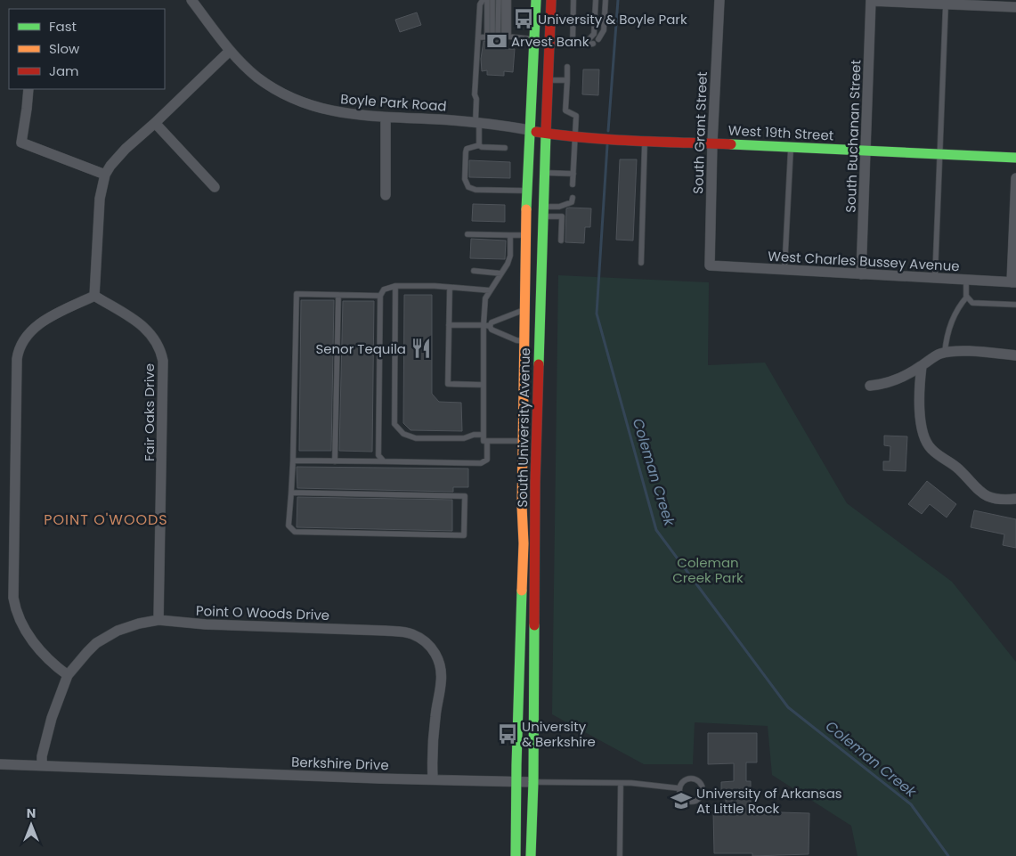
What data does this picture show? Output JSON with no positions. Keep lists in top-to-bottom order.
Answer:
{
  "streets": {
    "main road": ["West 19th Street", "South University Avenue"],
    "street": [
      "Boyle Park Road",
      "South Grant Street",
      "South Buchanan Street",
      "West Charles Bussey Avenue",
      "Fair Oaks Drive",
      "Point O Woods Drive",
      "Berkshire Drive"
    ]
  },
  "crossings": [
    ["Boyle Park Road", "West 19th Street"],
    ["Boyle Park Road", "South University Avenue"],
    ["South Grant Street", "West 19th Street"],
    ["South Grant Street", "West Charles Bussey Avenue"],
    ["West 19th Street", "South Buchanan Street"],
    ["West 19th Street", "South University Avenue"],
    ["South Buchanan Street", "West Charles Bussey Avenue"],
    ["Fair Oaks Drive", "Point O Woods Drive"],
    ["South University Avenue", "Berkshire Drive"],
    ["Point O Woods Drive", "Berkshire Drive"]
  ],
  "districts": ["POINT O'WOODS"],
  "water": ["Coleman Creek"],
  "parks": ["Coleman Creek Park"],
  "places": {
    "bus stop": ["University & Boyle Park", "University & Berkshire"],
    "bank": ["Arvest Bank"],
    "restaurant": ["Senor Tequila"],
    "school or university": ["University of Arkansas At Little Rock"]
  },
  "legend": ["Fast", "Slow", "Jam"],
  "north": "top"
}
